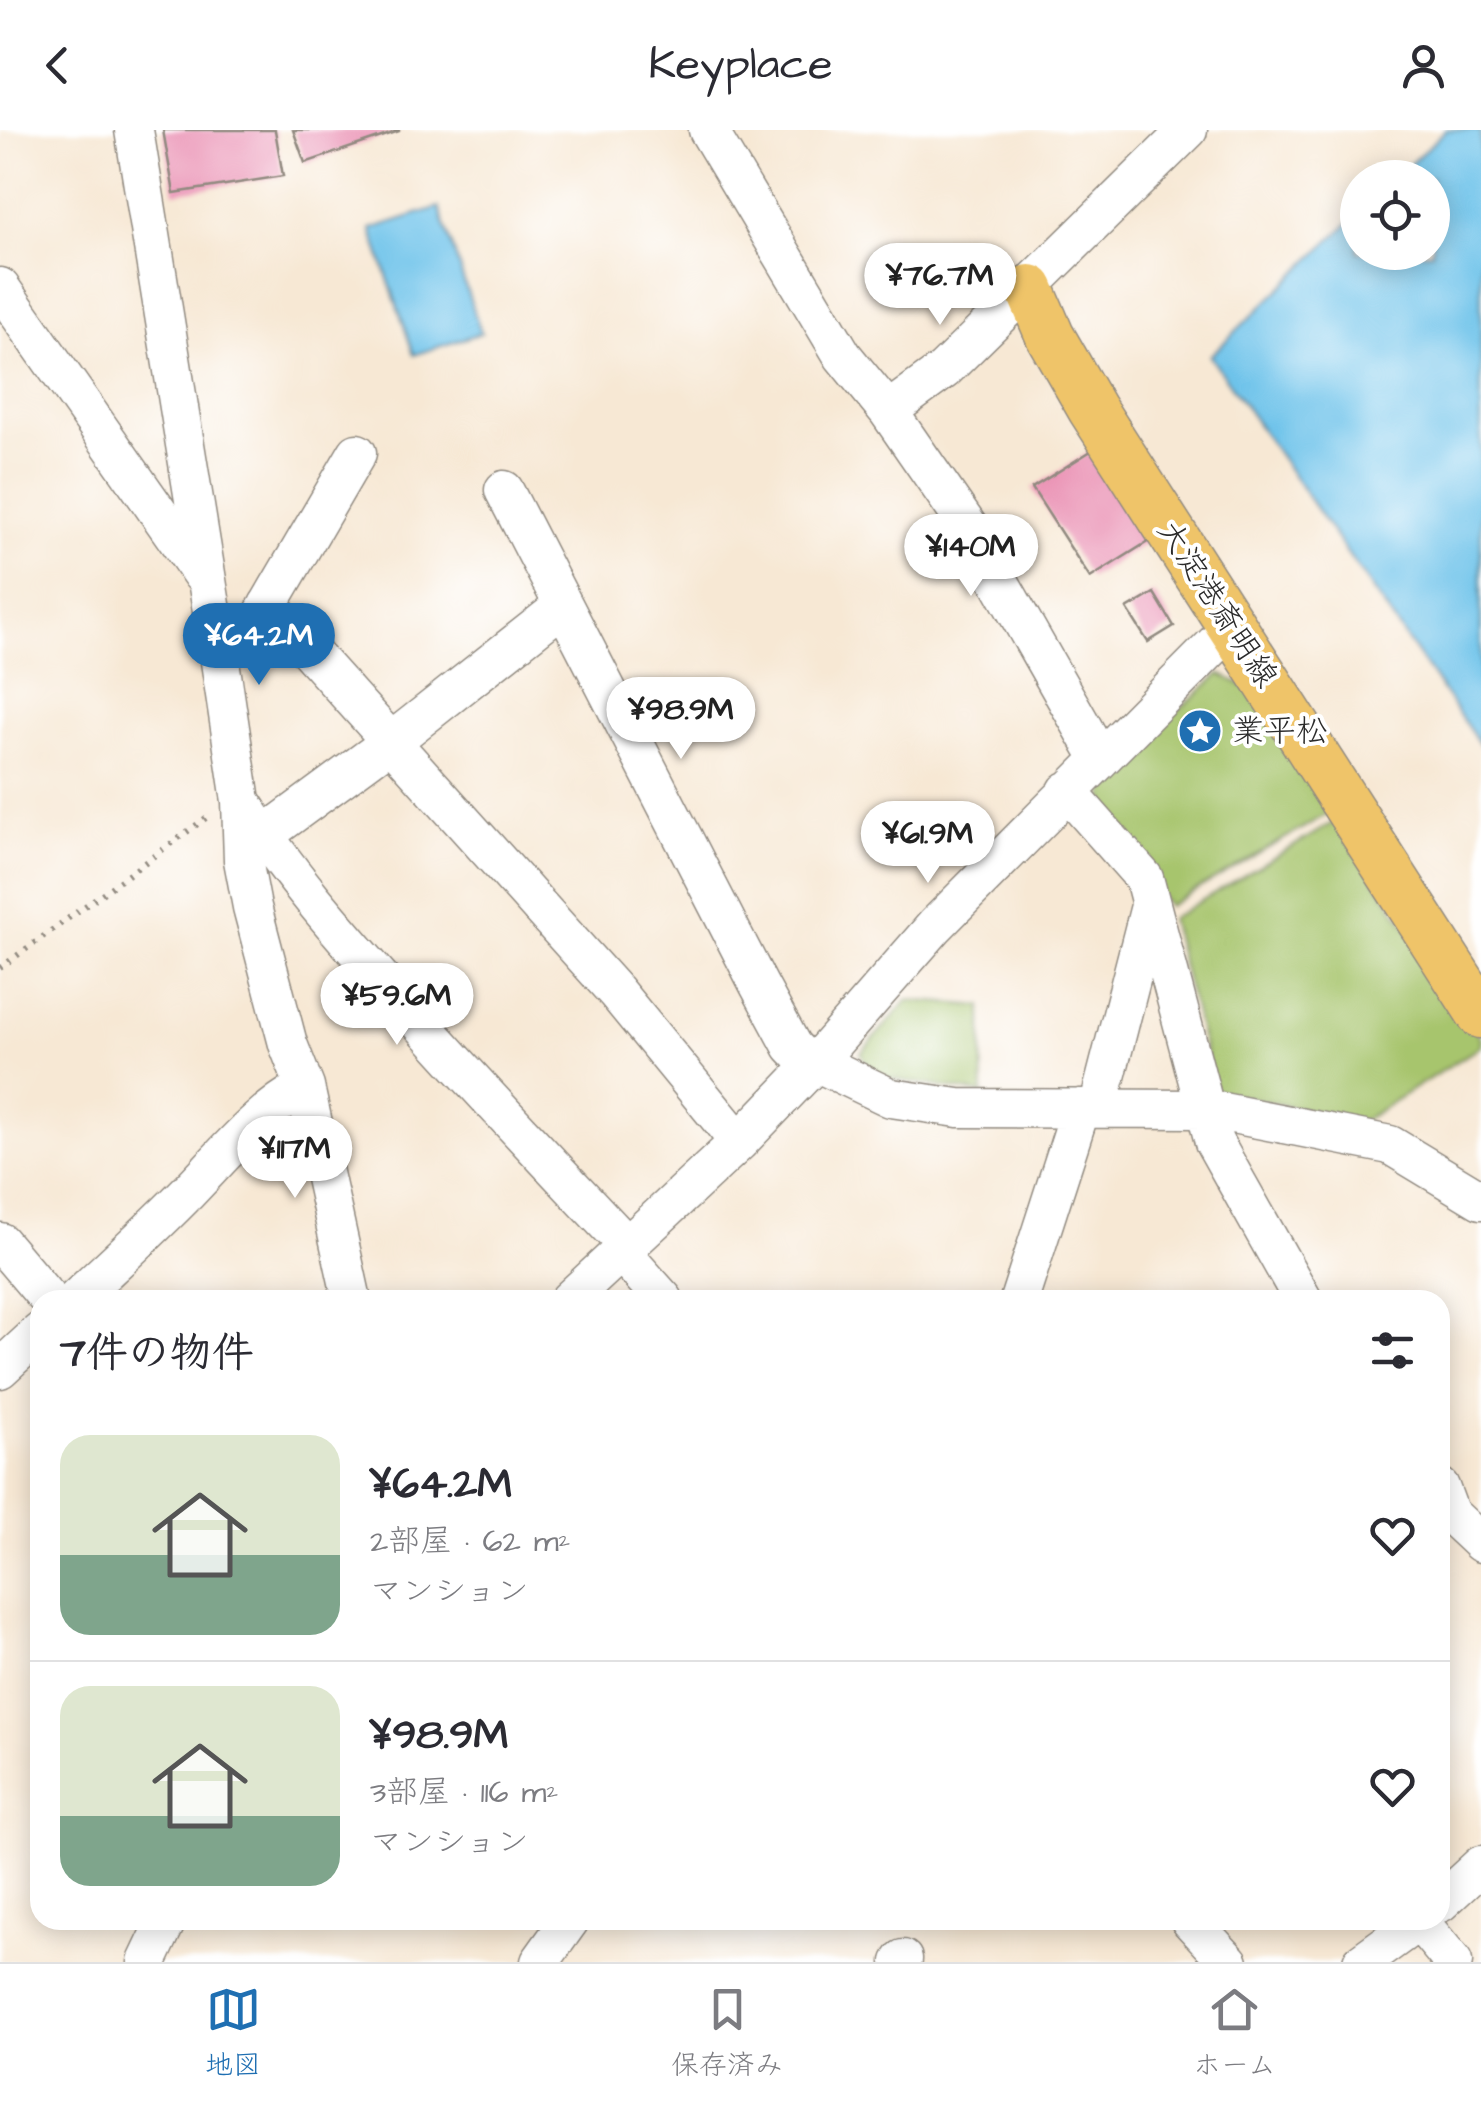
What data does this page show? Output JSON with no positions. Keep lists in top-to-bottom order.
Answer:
{
  "streets": {
    "main road": ["大淀港斎明線"]
  },
  "places": {
    "place": ["業平松"]
  },
  "page": {
    "header": "Keyplace",
    "price": [
      "¥76.7M",
      "¥140M",
      "¥64.2M",
      "¥98.9M",
      "¥61.9M",
      "¥59.6M",
      "¥117M"
    ],
    "heading": "7件の物件",
    "list": [
      {
        "name": "¥64.2M",
        "note": "2部屋 · 62 m² · マンション"
      },
      {
        "name": "¥98.9M",
        "note": "3部屋 · 116 m² · マンション"
      }
    ],
    "tabs": ["地図", "保存済み", "ホーム"]
  }
}
